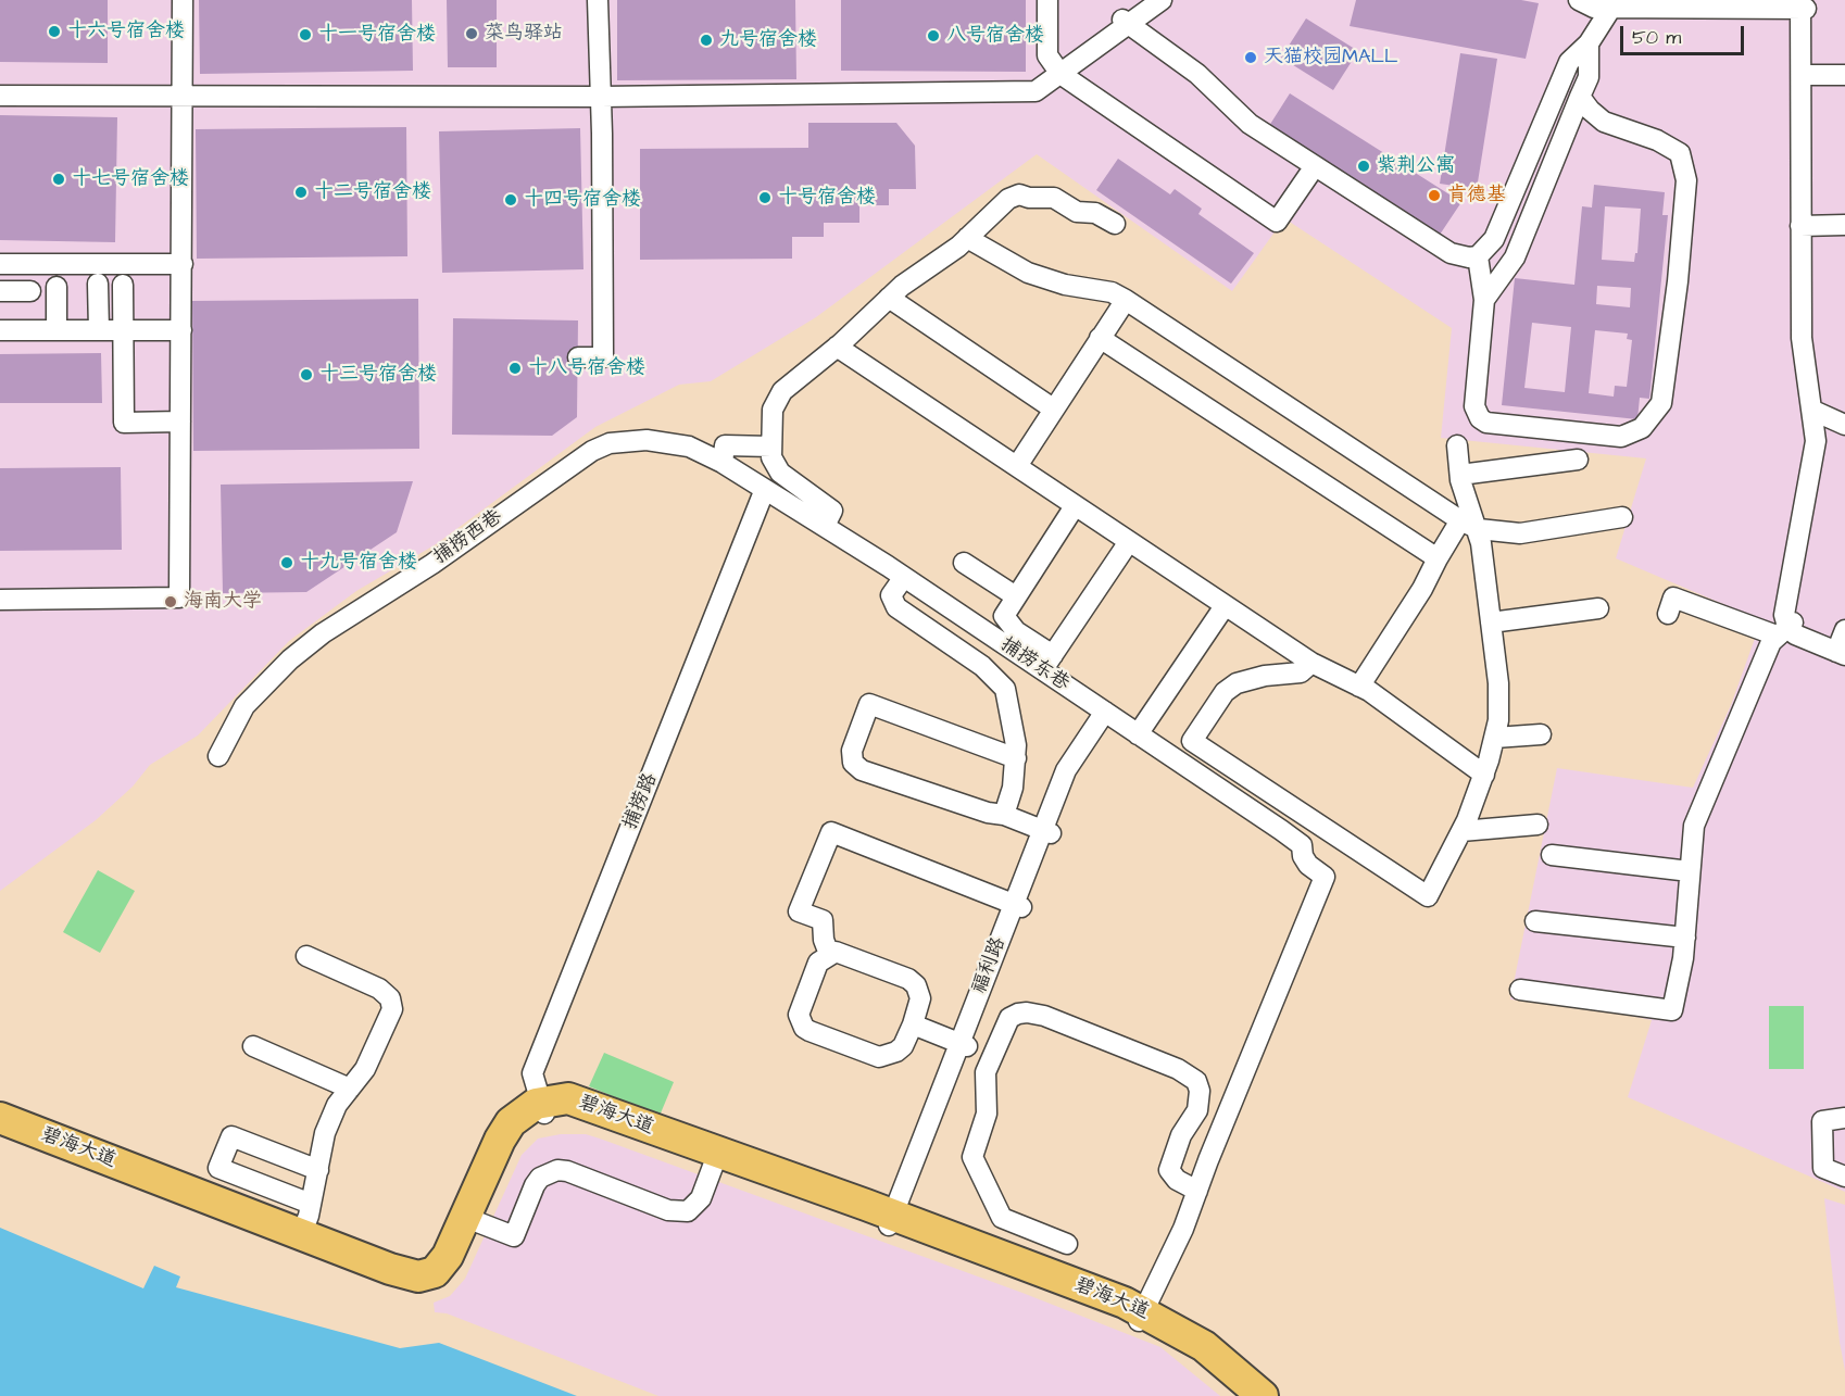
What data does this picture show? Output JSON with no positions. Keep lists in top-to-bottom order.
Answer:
{
  "streets": {
    "main road": ["碧海大道"],
    "street": [
      "捕捞西巷",
      "捕捞东巷",
      "捕捞路",
      "福利路"
    ]
  },
  "crossings": [
    ["捕捞西巷", "捕捞东巷"],
    ["捕捞西巷", "捕捞路"],
    ["捕捞东巷", "捕捞路"],
    ["捕捞东巷", "福利路"],
    ["捕捞路", "碧海大道"],
    ["福利路", "碧海大道"]
  ],
  "places": [
    "十六号宿舍楼",
    "菜鸟驿站",
    "十一号宿舍楼",
    "八号宿舍楼",
    "九号宿舍楼",
    "天猫校园MALL",
    "紫荆公寓",
    "十七号宿舍楼",
    "十二号宿舍楼",
    "肯德基",
    "十号宿舍楼",
    "十四号宿舍楼",
    "十八号宿舍楼",
    "十三号宿舍楼",
    "十九号宿舍楼",
    "海南大学"
  ],
  "scale_bar": "50 m"
}
